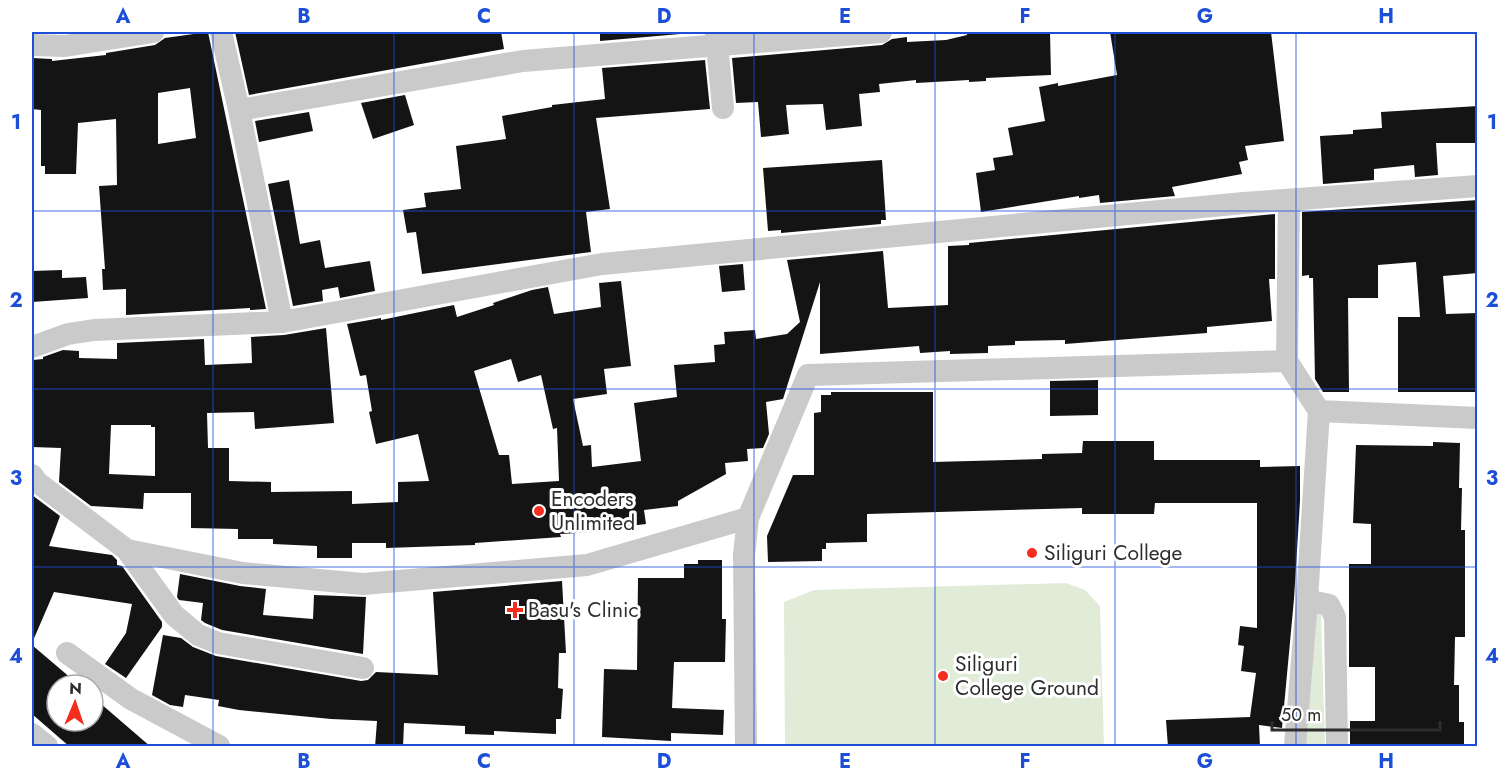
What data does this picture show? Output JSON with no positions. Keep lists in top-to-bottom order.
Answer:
{
  "places": {
    "other": ["Encoders Unlimited", "Siliguri College", "Siliguri College Ground"],
    "health": ["Basu's Clinic"]
  },
  "scale_bar": "50 m",
  "north": "top",
  "grid": {
    "columns": [
      "A",
      "B",
      "C",
      "D",
      "E",
      "F",
      "G",
      "H"
    ],
    "rows": [
      "1",
      "2",
      "3",
      "4"
    ]
  }
}
